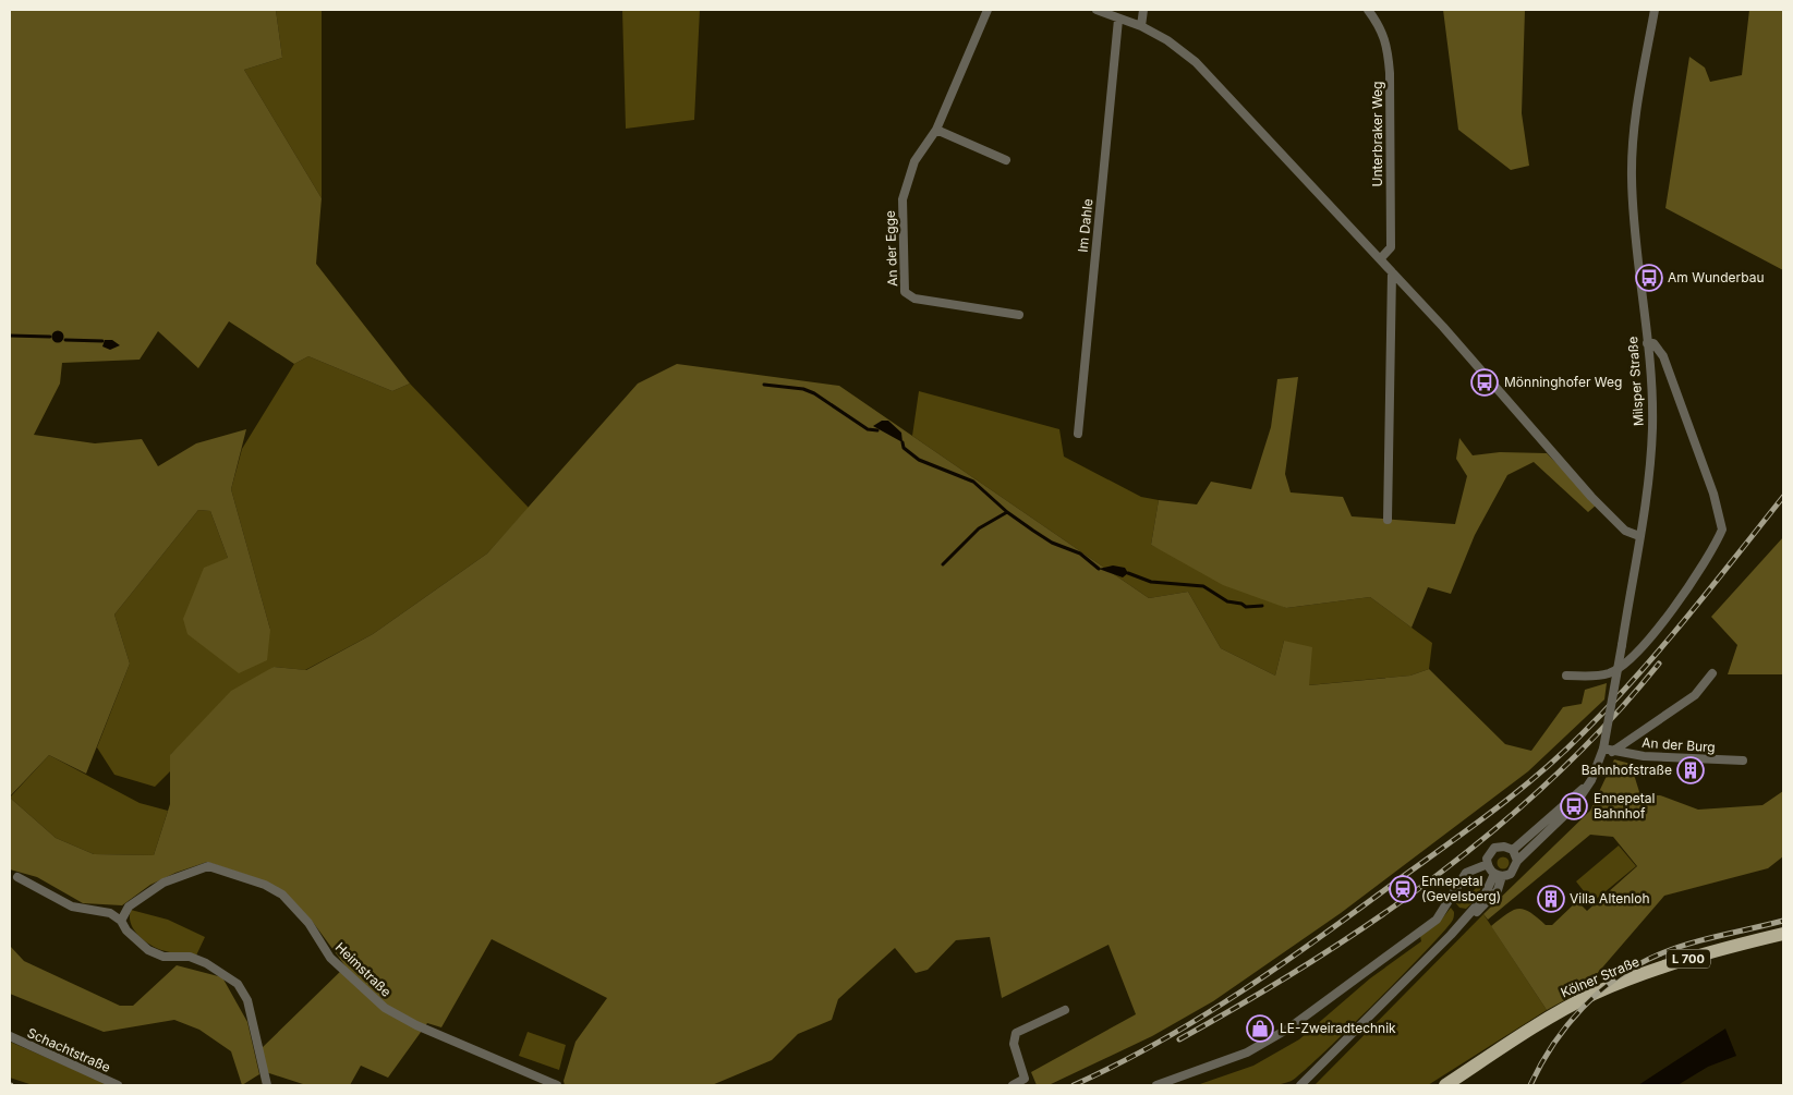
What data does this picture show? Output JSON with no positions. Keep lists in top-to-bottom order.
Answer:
{
  "streets": {
    "main road": ["L 700", "Kölner Straße"],
    "street": [
      "Unterbraker Weg",
      "Im Dahle",
      "An der Egge",
      "Milsper Straße",
      "An der Burg",
      "Heimstraße",
      "Schachtstraße"
    ]
  },
  "crossings": [
    ["Milsper Straße", "An der Burg"]
  ],
  "places": {
    "bus stop": ["Am Wunderbau", "Mönninghofer Weg", "Ennepetal Bahnhof"],
    "building": ["Bahnhofstraße", "Villa Altenloh"],
    "station": ["Ennepetal (Gevelsberg)"],
    "shop": ["LE-Zweiradtechnik"]
  }
}
